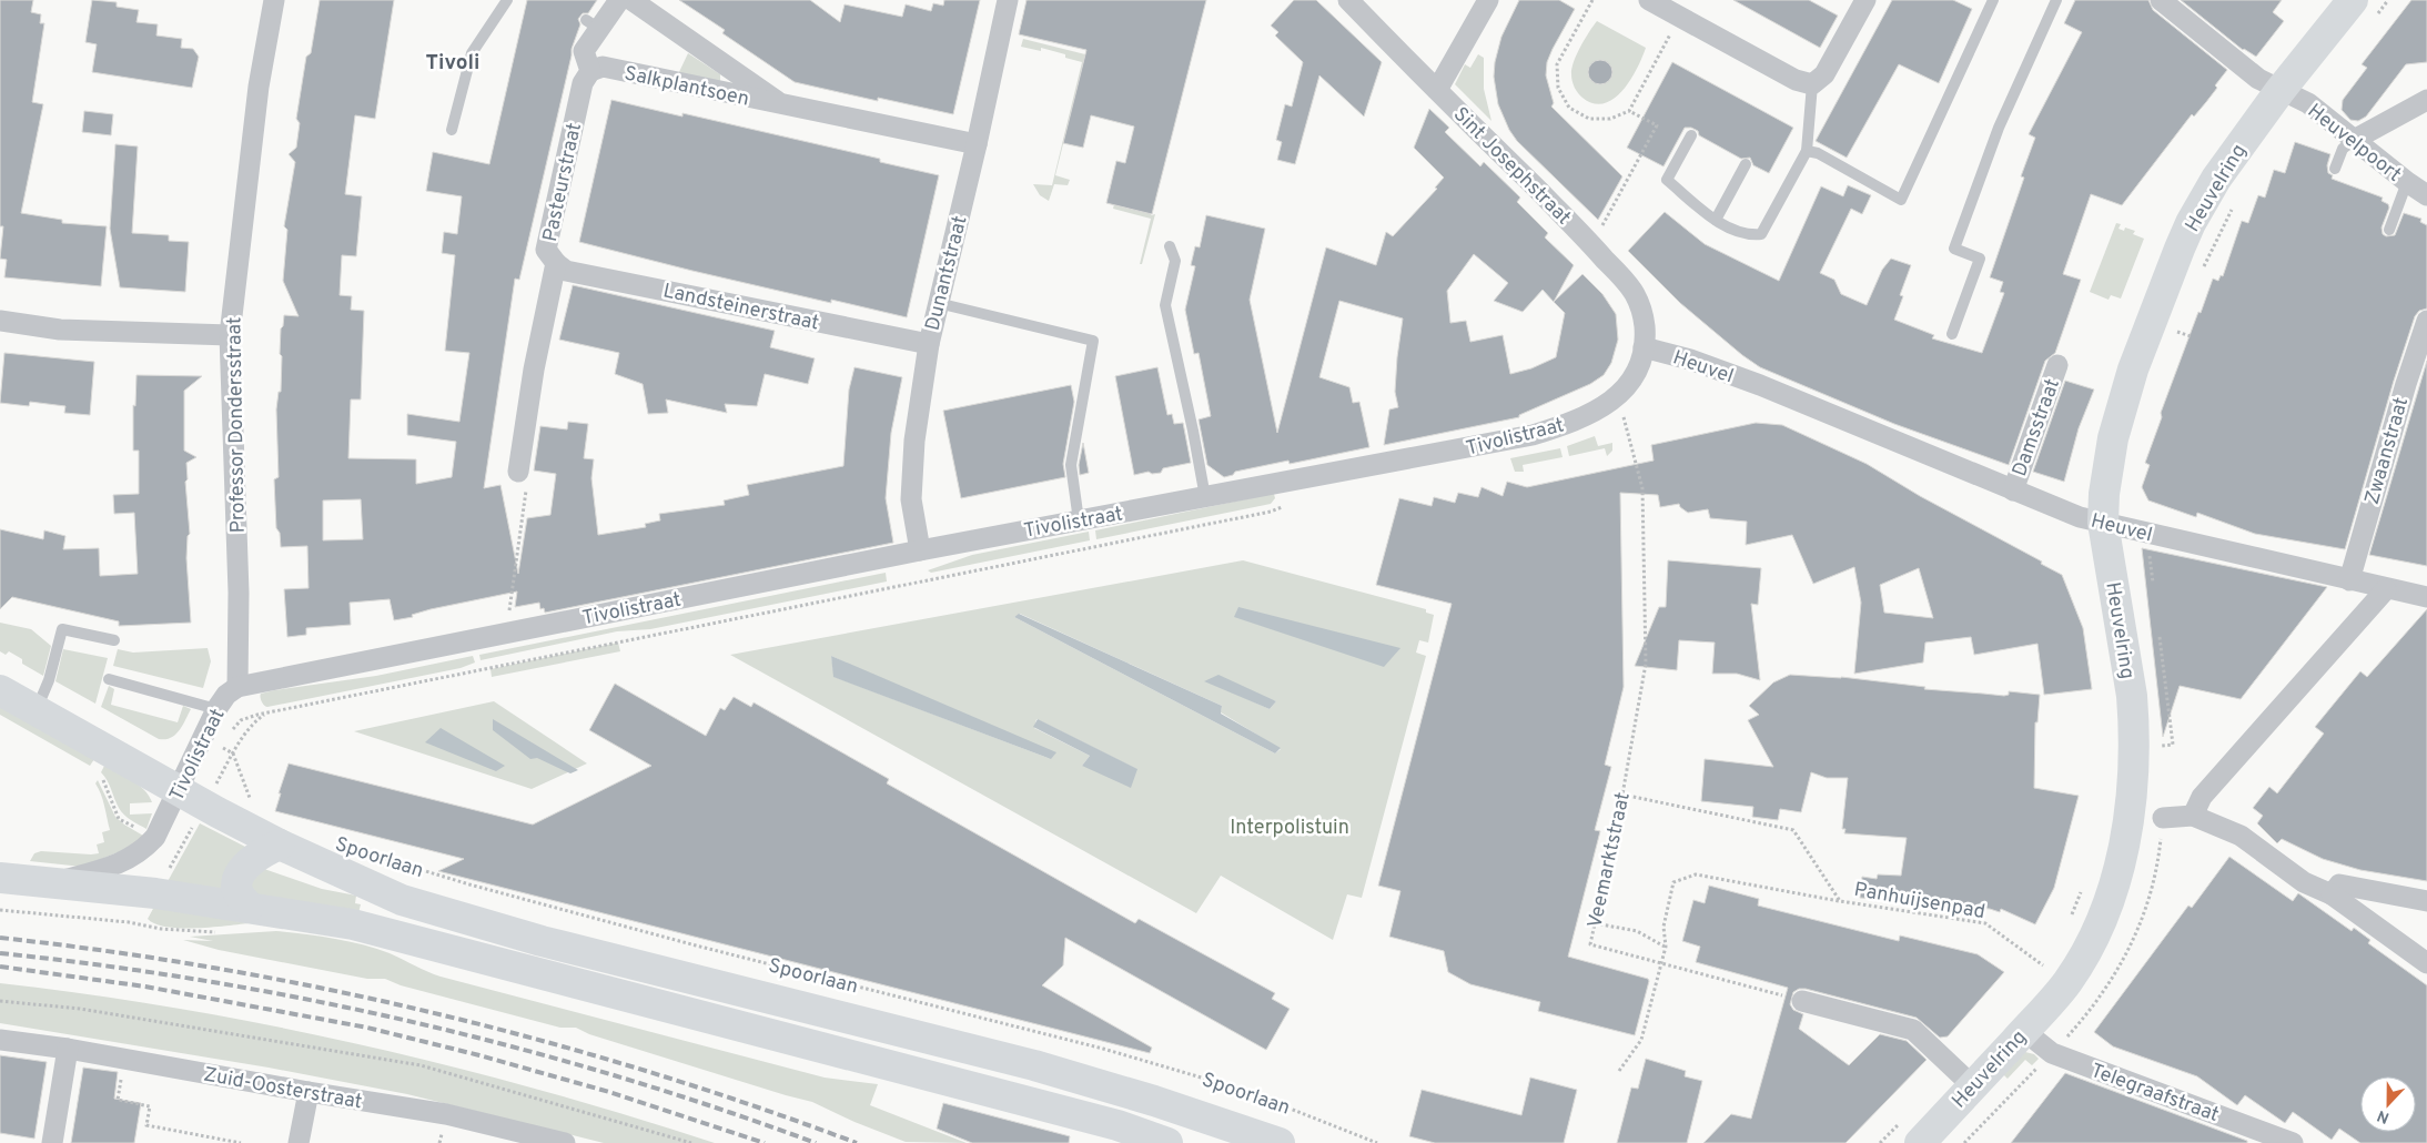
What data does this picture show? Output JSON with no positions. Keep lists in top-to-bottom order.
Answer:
{
  "streets": {
    "street": [
      "Salkplantsoen",
      "Heuvelpoort",
      "Sint Josephstraat",
      "Pasteurstraat",
      "Heuvelring",
      "Dunantstraat",
      "Landsteinerstraat",
      "Heuvel",
      "Professor Dondersstraat",
      "Damsstraat",
      "Tivolistraat",
      "Zwaanstraat",
      "Spoorlaan",
      "Zuid-Oosterstraat",
      "Telegraafstraat"
    ],
    "path": ["Veemarktstraat", "Panhuijsenpad"]
  },
  "crossings": [
    ["Salkplantsoen", "Pasteurstraat"],
    ["Salkplantsoen", "Dunantstraat"],
    ["Heuvelpoort", "Heuvelring"],
    ["Sint Josephstraat", "Heuvel"],
    ["Pasteurstraat", "Landsteinerstraat"],
    ["Heuvelring", "Heuvel"],
    ["Heuvelring", "Telegraafstraat"],
    ["Dunantstraat", "Landsteinerstraat"],
    ["Dunantstraat", "Tivolistraat"],
    ["Heuvel", "Damsstraat"],
    ["Heuvel", "Zwaanstraat"],
    ["Professor Dondersstraat", "Tivolistraat"],
    ["Tivolistraat", "Spoorlaan"],
    ["Tivolistraat", "Veemarktstraat"],
    ["Veemarktstraat", "Panhuijsenpad"]
  ],
  "districts": ["Tivoli"],
  "parks": ["Interpolistuin"],
  "north": "bottom"
}
